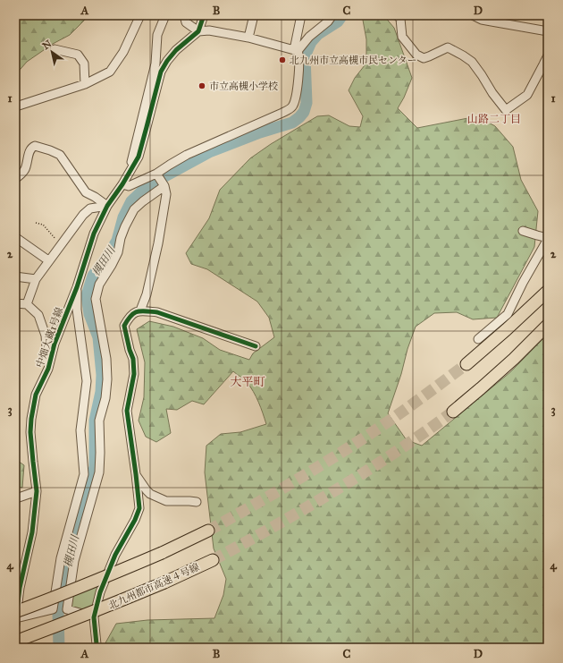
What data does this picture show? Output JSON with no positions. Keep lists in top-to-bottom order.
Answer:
{
  "streets": {
    "highway": ["北九州都市高速４号線"],
    "street": ["中畑大蔵1号線"]
  },
  "districts": ["山路二丁目", "大平町"],
  "water": ["槻田川"],
  "places": ["北九州市立高槻市民センター", "市立高槻小学校"],
  "north": "top left",
  "grid": {
    "columns": [
      "A",
      "B",
      "C",
      "D"
    ],
    "rows": [
      "1",
      "2",
      "3",
      "4"
    ]
  }
}
